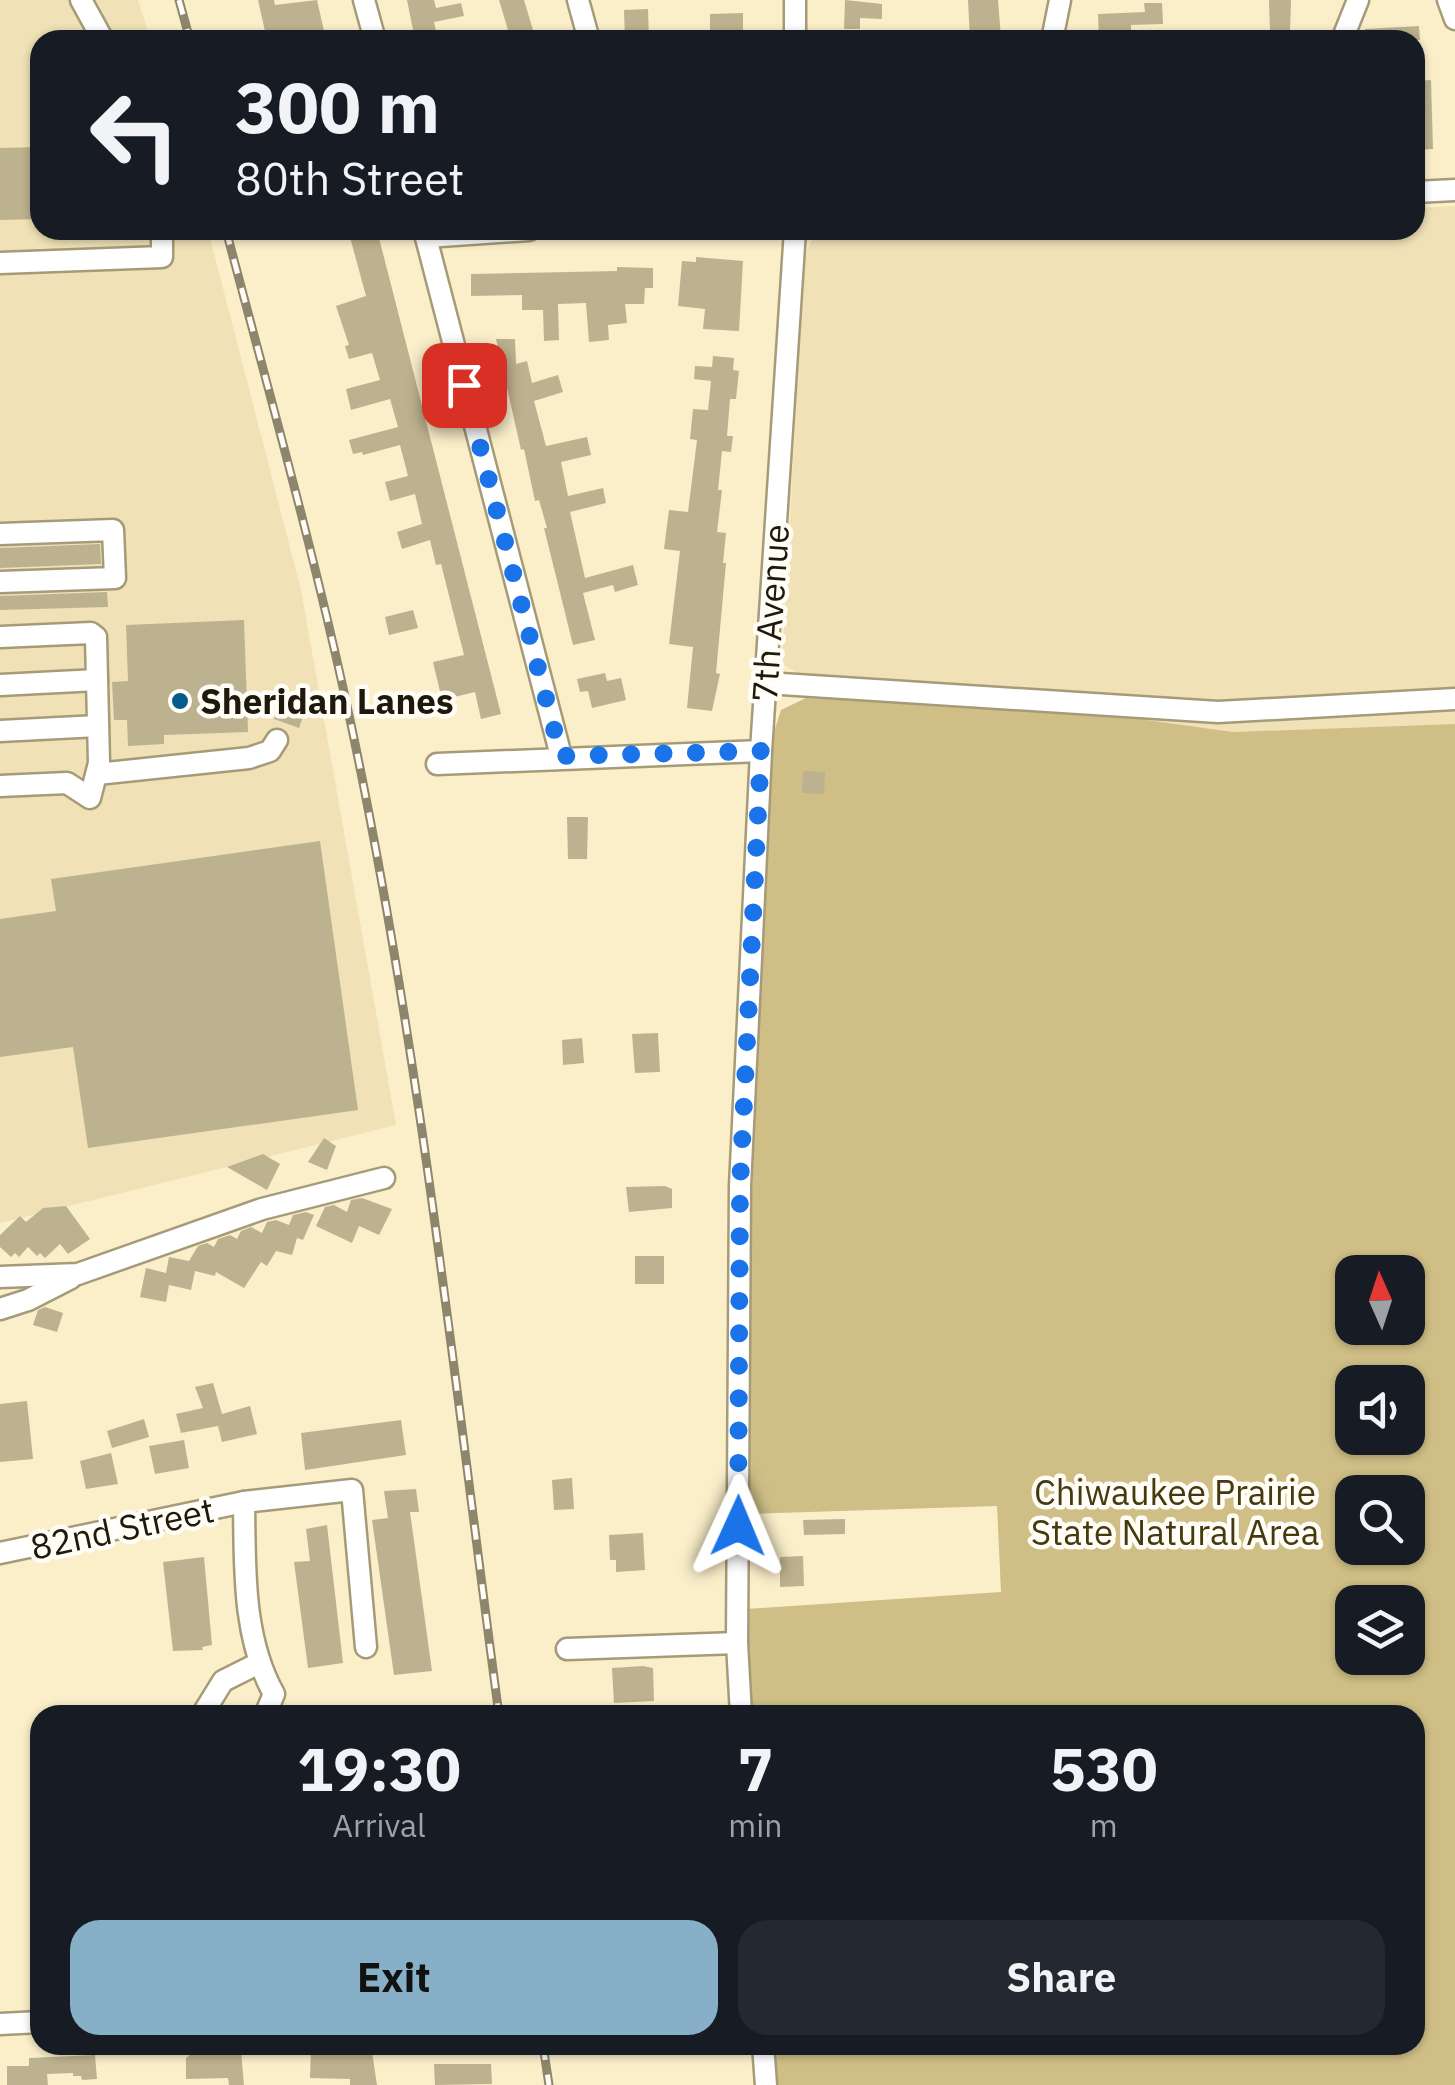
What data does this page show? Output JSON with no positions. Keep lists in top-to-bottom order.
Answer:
{
  "streets": {
    "street": ["7th Avenue", "82nd Street"]
  },
  "parks": ["Chiwaukee Prairie State Natural Area"],
  "places": ["Sheridan Lanes"],
  "north": "top",
  "page": {
    "turn": ["300 m", "80th Street"],
    "eta": [
      "19:30",
      "Arrival",
      "7",
      "min",
      "530",
      "m"
    ],
    "buttons": ["Exit", "Share"]
  }
}
